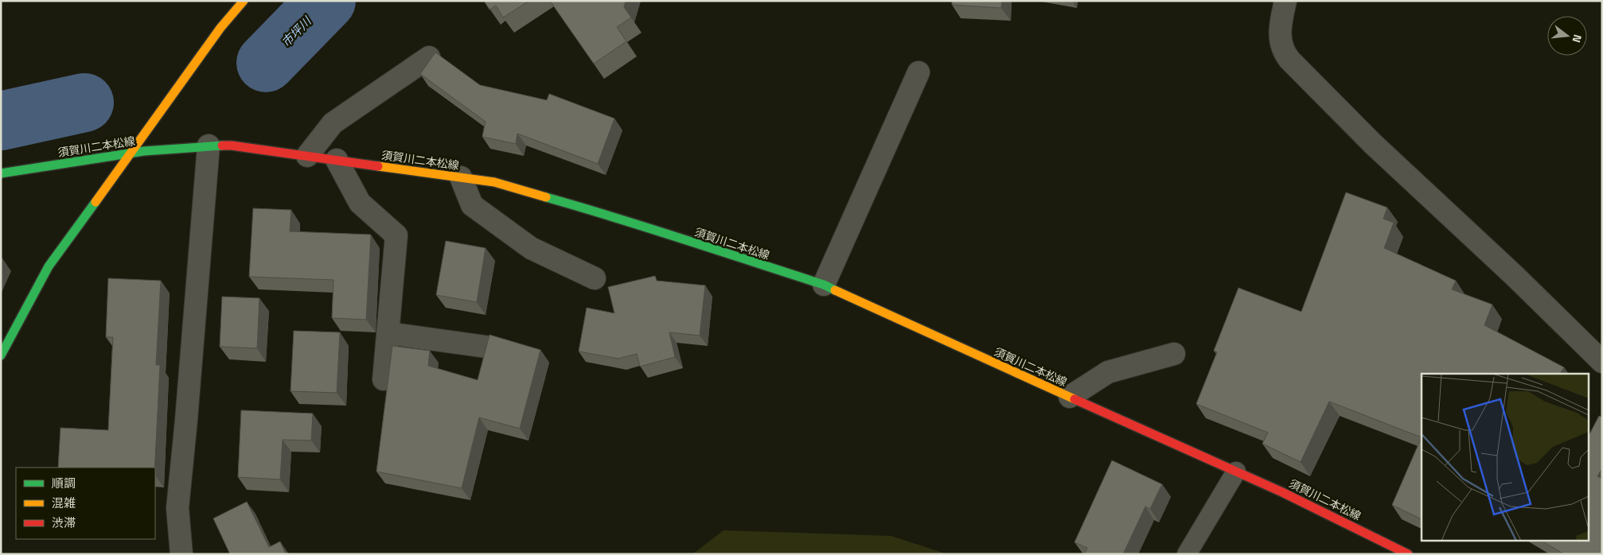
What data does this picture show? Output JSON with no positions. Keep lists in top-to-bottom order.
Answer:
{
  "streets": {
    "main road": ["須賀川二本松線"]
  },
  "water": ["市坪川"],
  "legend": ["順調", "混雑", "渋滞"],
  "north": "right"
}
